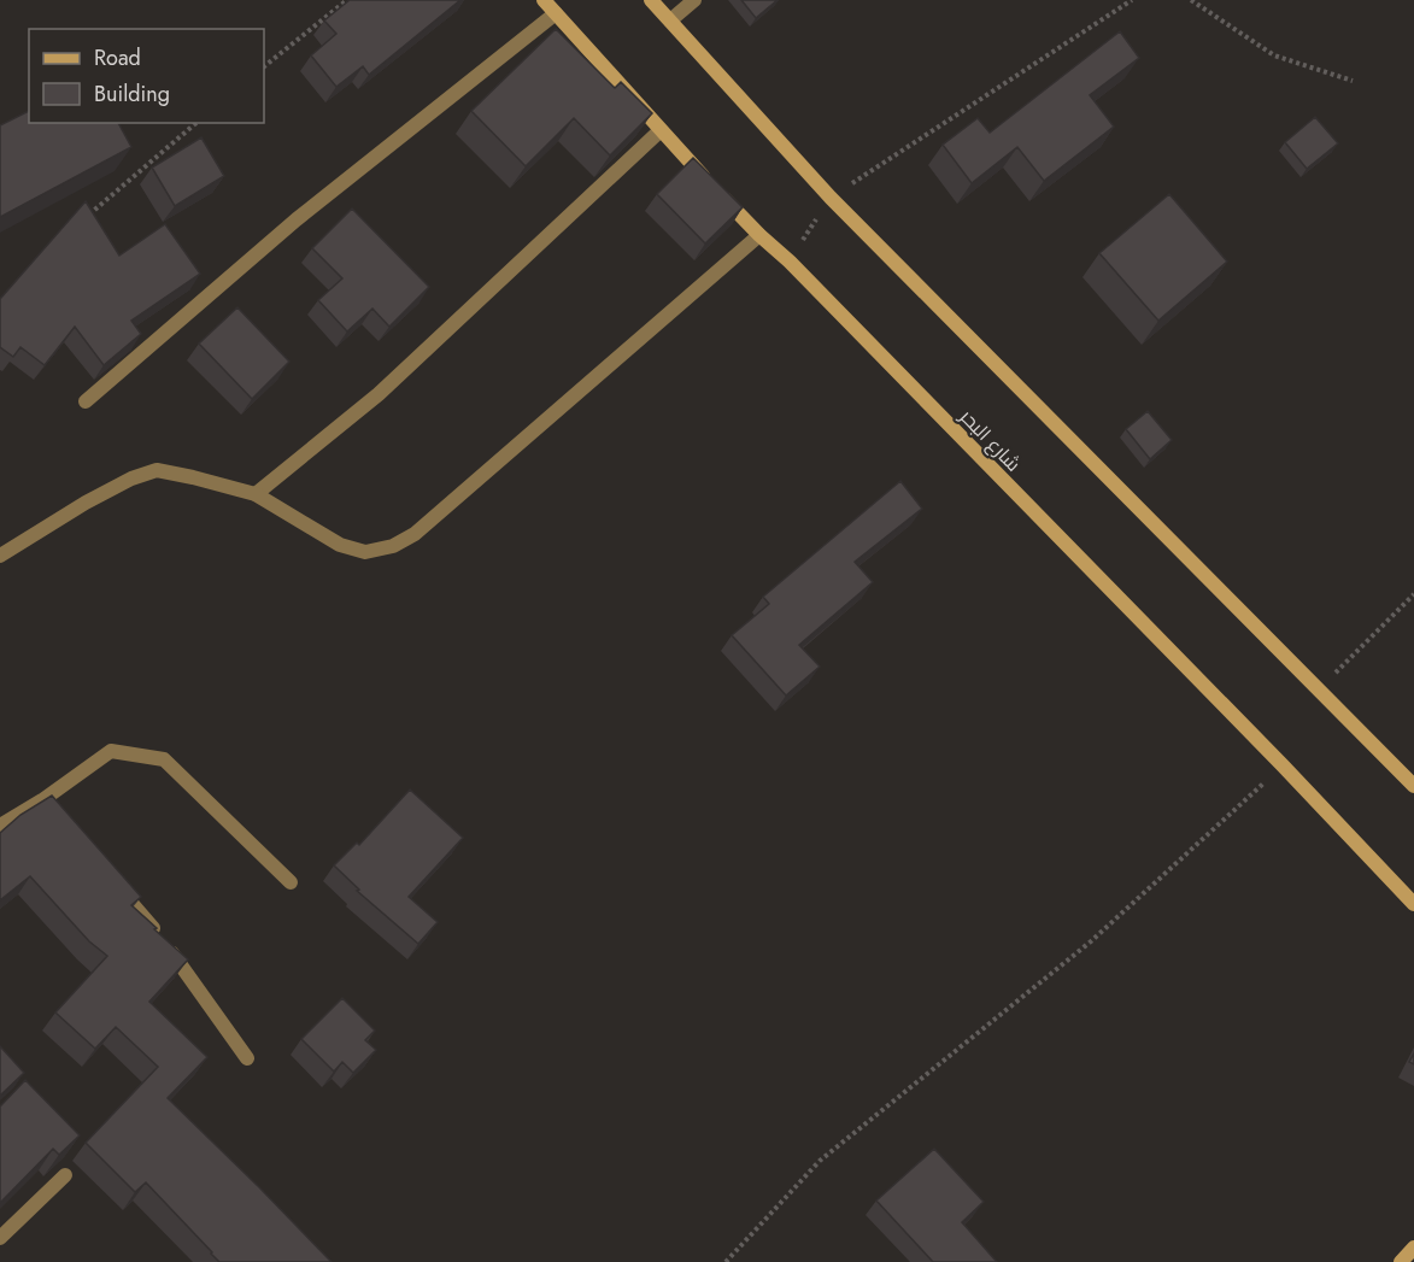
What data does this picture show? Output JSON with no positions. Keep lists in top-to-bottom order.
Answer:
{
  "streets": {
    "main road": ["شارع البحر"]
  },
  "legend": ["Road", "Building"]
}
